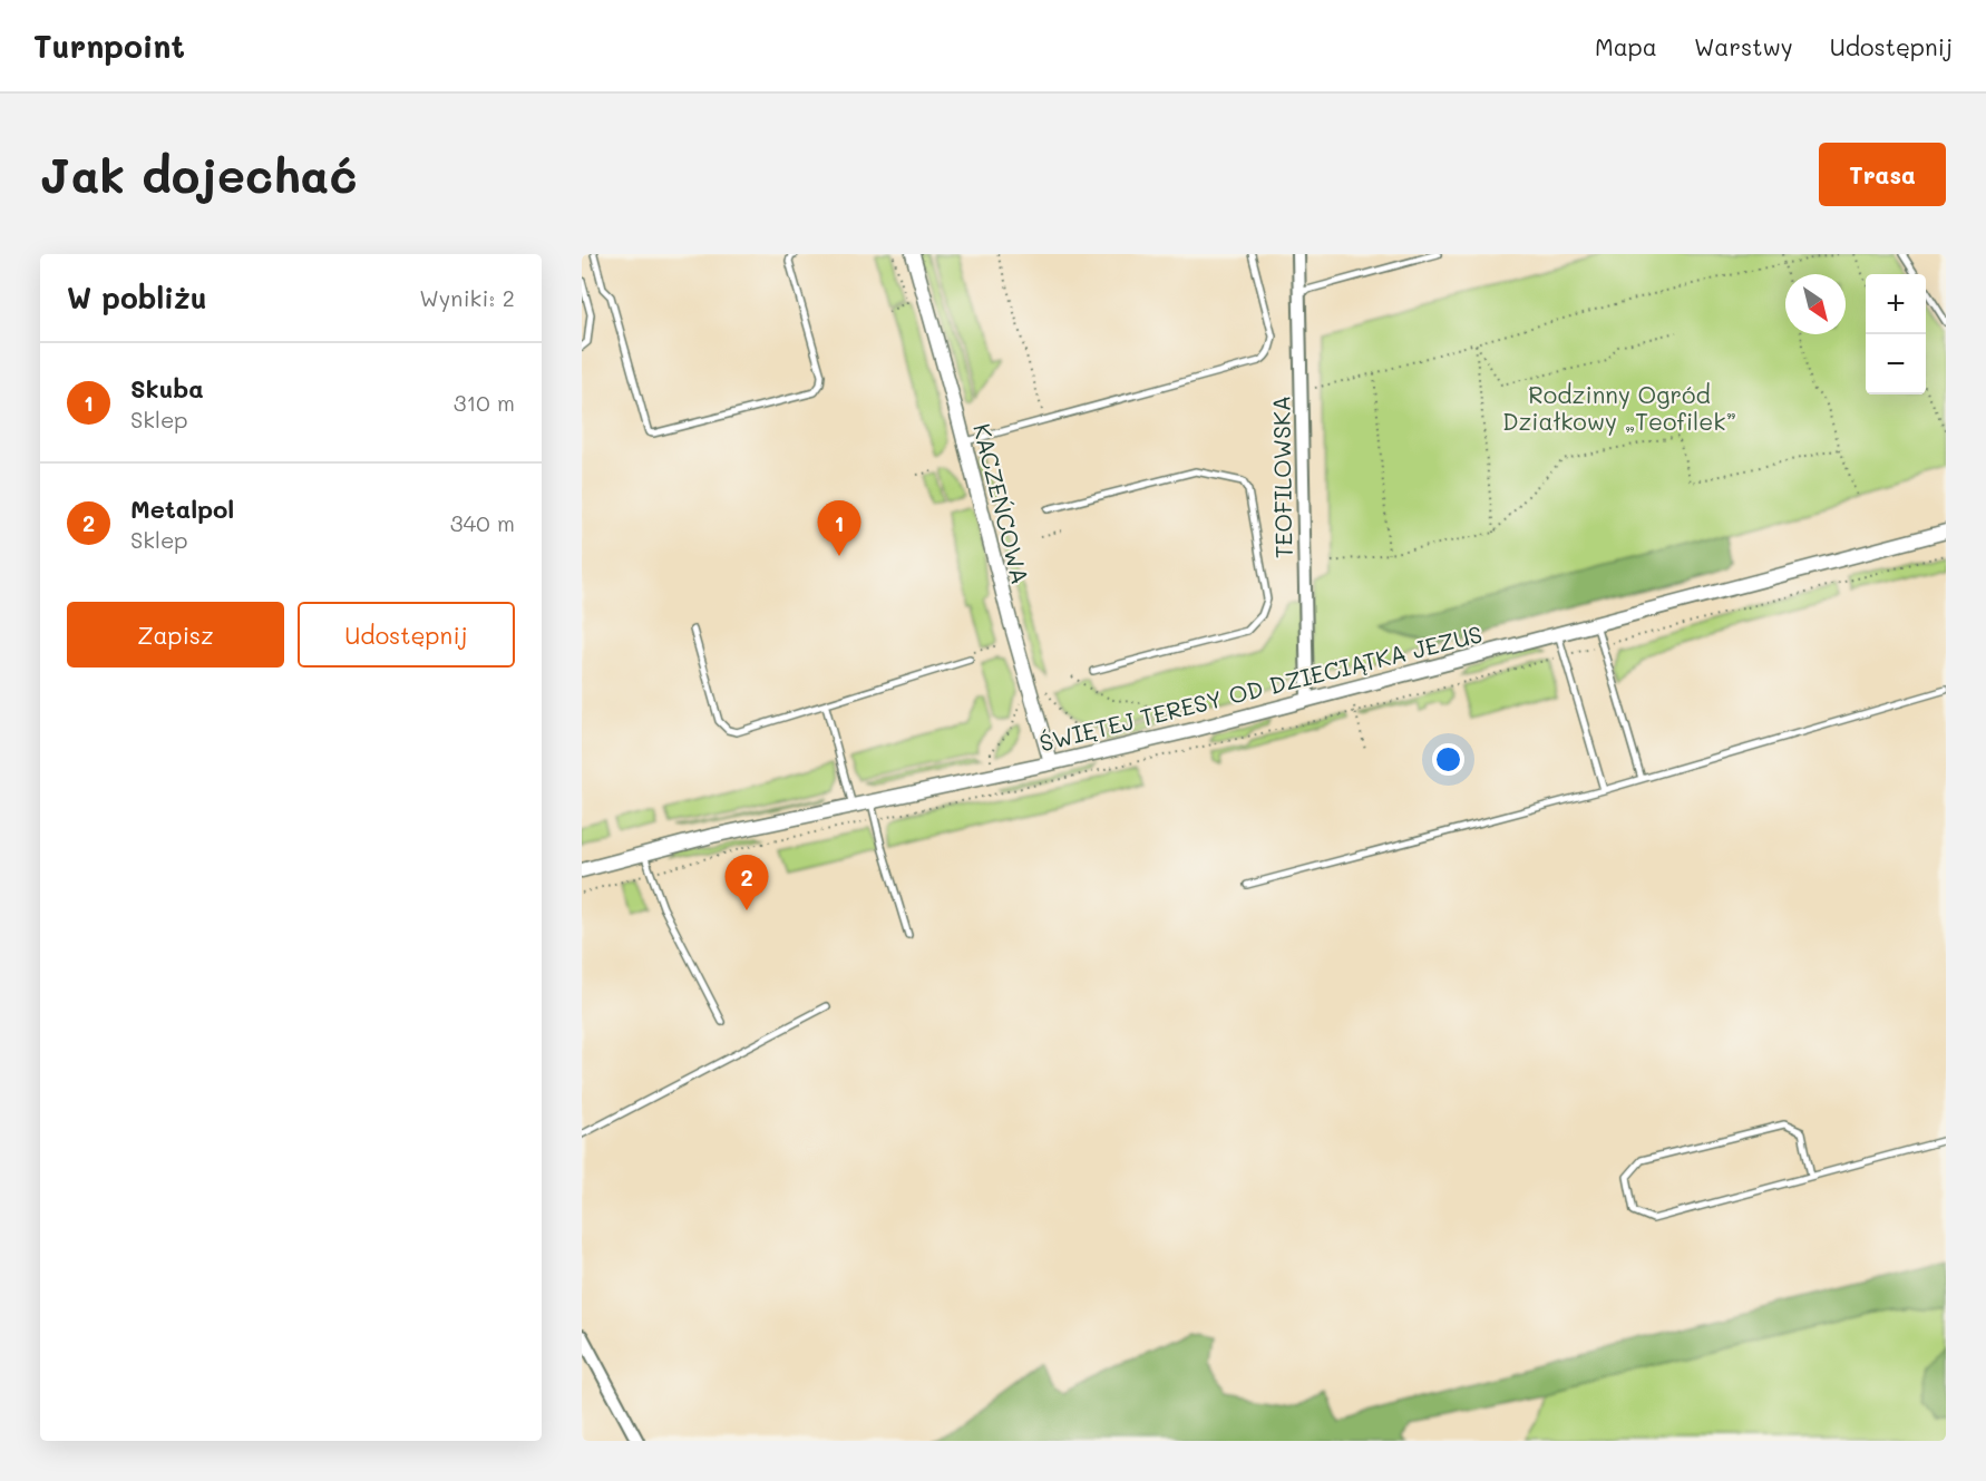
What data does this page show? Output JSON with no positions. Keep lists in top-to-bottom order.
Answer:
{
  "streets": {
    "street": ["TEOFILOWSKA", "KACZEŃCOWA", "ŚWIĘTEJ TERESY OD DZIECIĄTKA JEZUS"]
  },
  "crossings": [
    ["TEOFILOWSKA", "ŚWIĘTEJ TERESY OD DZIECIĄTKA JEZUS"],
    ["KACZEŃCOWA", "ŚWIĘTEJ TERESY OD DZIECIĄTKA JEZUS"]
  ],
  "parks": ["Rodzinny Ogród Działkowy „Teofilek”"],
  "north": "bottom right",
  "page": {
    "header": "Turnpoint",
    "nav": ["Mapa", "Warstwy", "Udostępnij"],
    "buttons": [
      "Trasa",
      ["Zapisz", "Udostępnij"]
    ],
    "title": "Jak dojechać",
    "heading": ["W pobliżu", "Wyniki: 2"],
    "map_buttons": ["+", "−"],
    "list": [
      {
        "mark": "1",
        "name": "Skuba",
        "note": "Sklep",
        "value": "310 m"
      },
      {
        "mark": "2",
        "name": "Metalpol",
        "note": "Sklep",
        "value": "340 m"
      }
    ],
    "pins": ["1", "2"]
  }
}
